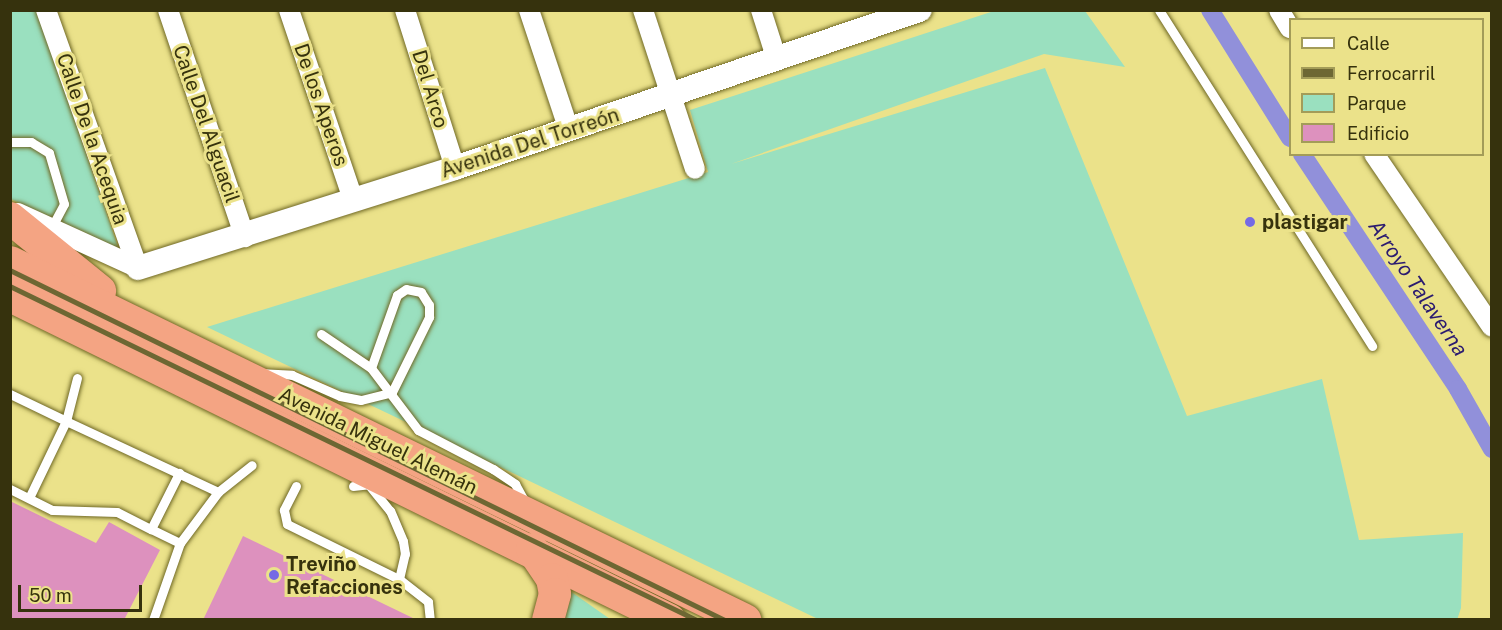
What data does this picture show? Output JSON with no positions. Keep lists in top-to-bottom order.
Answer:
{
  "streets": {
    "highway": ["Avenida Miguel Alemán"],
    "street": [
      "Del Arco",
      "De los Aperos",
      "Calle Del Alguacil",
      "Calle De la Acequia",
      "Avenida Del Torreón"
    ]
  },
  "crossings": [
    ["Del Arco", "Avenida Del Torreón"],
    ["De los Aperos", "Avenida Del Torreón"],
    ["Calle Del Alguacil", "Avenida Del Torreón"],
    ["Calle De la Acequia", "Avenida Del Torreón"]
  ],
  "water": ["Arroyo Talaverna"],
  "places": ["plastigar", "Treviño Refacciones"],
  "legend": [
    "Calle",
    "Ferrocarril",
    "Parque",
    "Edificio"
  ],
  "scale_bar": "50 m"
}
